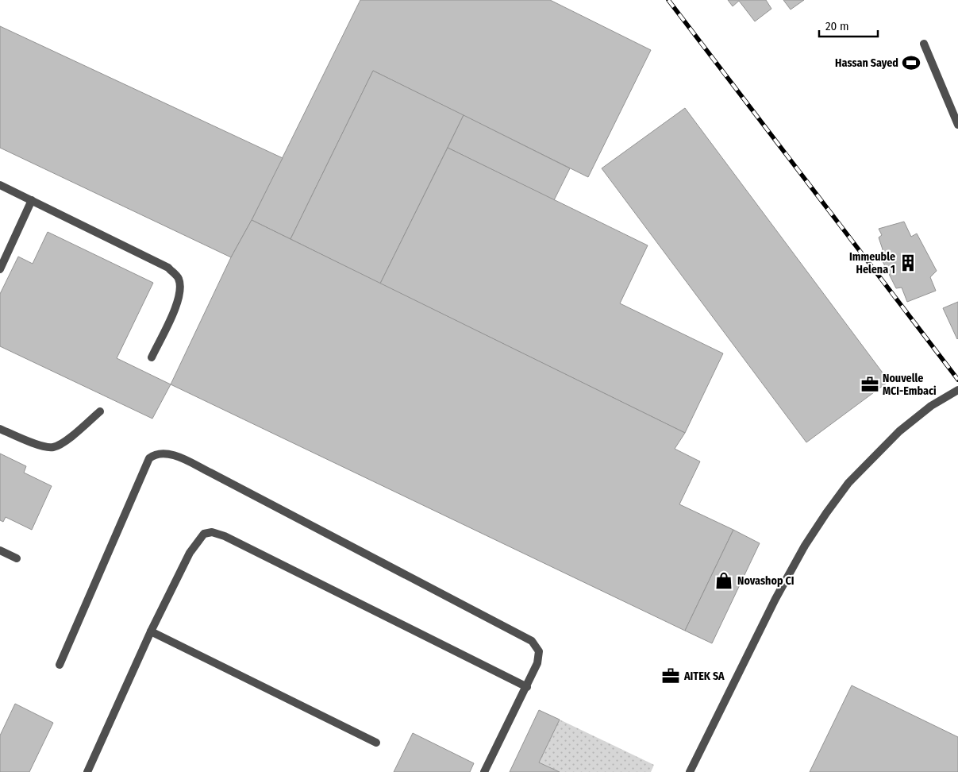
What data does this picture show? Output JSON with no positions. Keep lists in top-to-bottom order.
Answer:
{
  "places": {
    "sports": ["Hassan Sayed"],
    "building": ["Immeuble Helena 1"],
    "office": ["Nouvelle MCI-Embaci", "AITEK SA"],
    "shop": ["Novashop CI"]
  },
  "scale_bar": "20 m"
}
